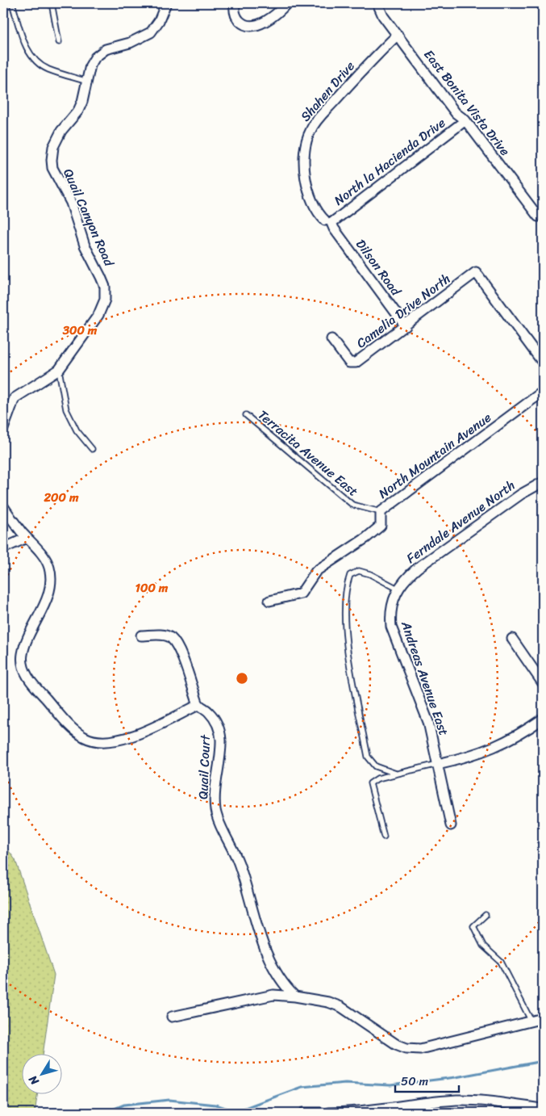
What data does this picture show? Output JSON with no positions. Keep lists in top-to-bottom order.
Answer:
{
  "streets": {
    "street": [
      "Shahen Drive",
      "East Bonita Vista Drive",
      "North la Hacienda Drive",
      "Quail Canyon Road",
      "Dilson Road",
      "Camelia Drive North",
      "North Mountain Avenue",
      "Ferndale Avenue North",
      "Andreas Avenue East",
      "Quail Court"
    ],
    "lane": ["Terracita Avenue East"]
  },
  "crossings": [
    ["Shahen Drive", "East Bonita Vista Drive"],
    ["Shahen Drive", "North la Hacienda Drive"],
    ["Shahen Drive", "Dilson Road"],
    ["East Bonita Vista Drive", "North la Hacienda Drive"],
    ["North la Hacienda Drive", "Dilson Road"],
    ["Dilson Road", "Camelia Drive North"],
    ["Terracita Avenue East", "North Mountain Avenue"],
    ["Ferndale Avenue North", "Andreas Avenue East"]
  ],
  "scale_bar": "50 m",
  "north": "bottom left",
  "rings": ["300 m", "200 m", "100 m"]
}
